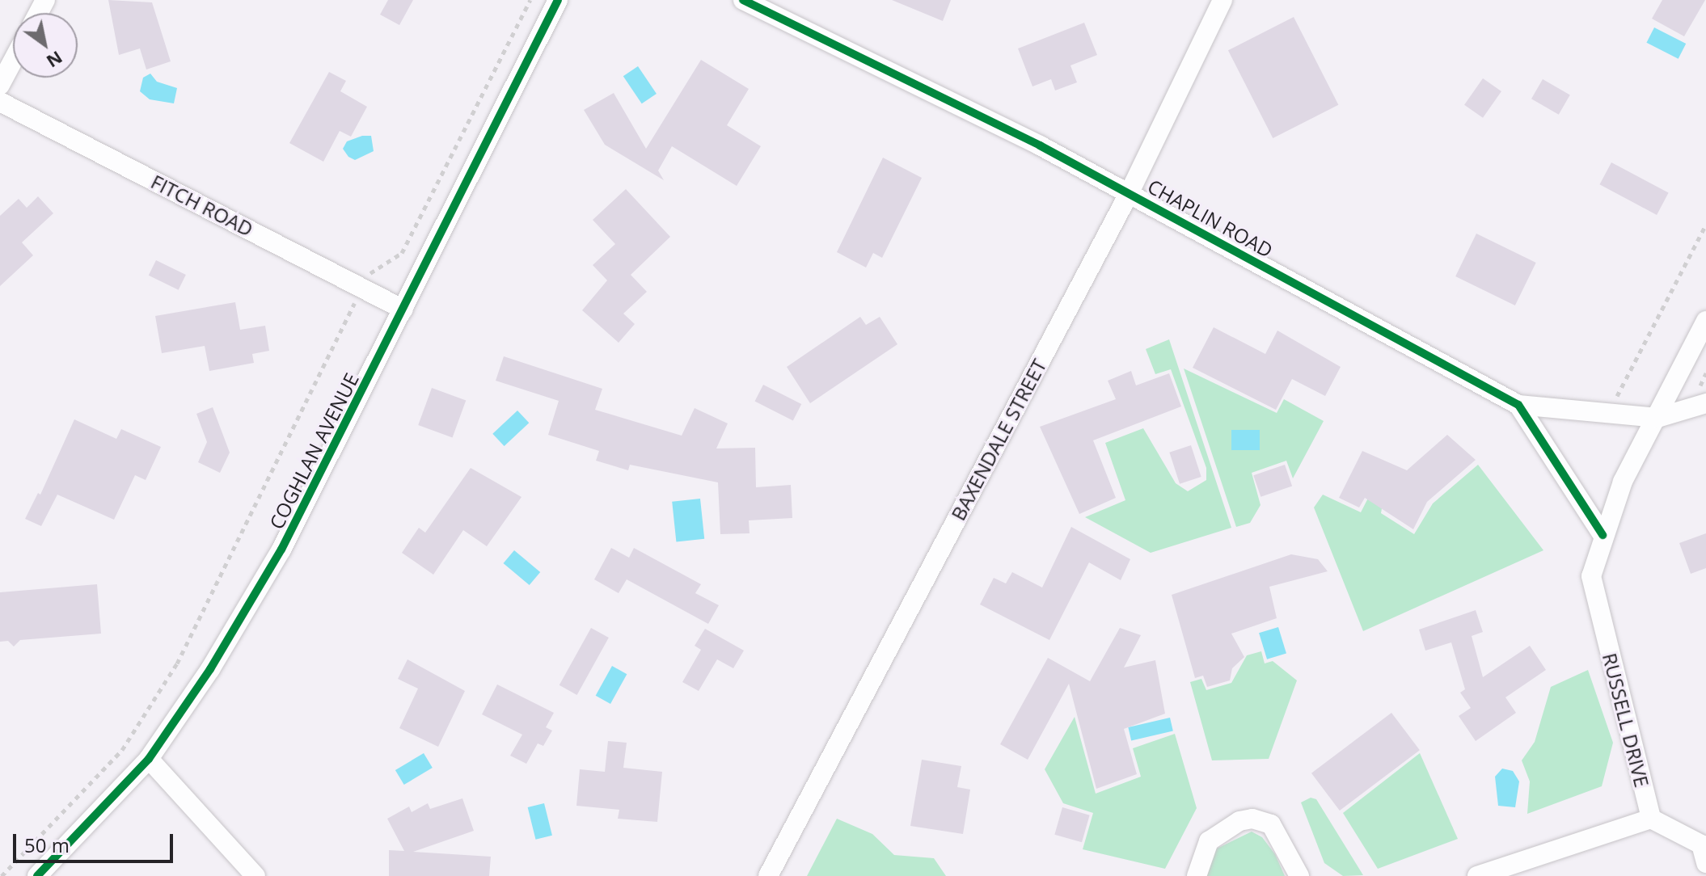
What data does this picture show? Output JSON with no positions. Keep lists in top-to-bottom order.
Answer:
{
  "streets": {
    "street": [
      "FITCH ROAD",
      "CHAPLIN ROAD",
      "BAXENDALE STREET",
      "COGHLAN AVENUE",
      "RUSSELL DRIVE"
    ]
  },
  "crossings": [
    ["FITCH ROAD", "COGHLAN AVENUE"],
    ["CHAPLIN ROAD", "BAXENDALE STREET"],
    ["CHAPLIN ROAD", "RUSSELL DRIVE"]
  ],
  "scale_bar": "50 m",
  "north": "bottom right"
}
